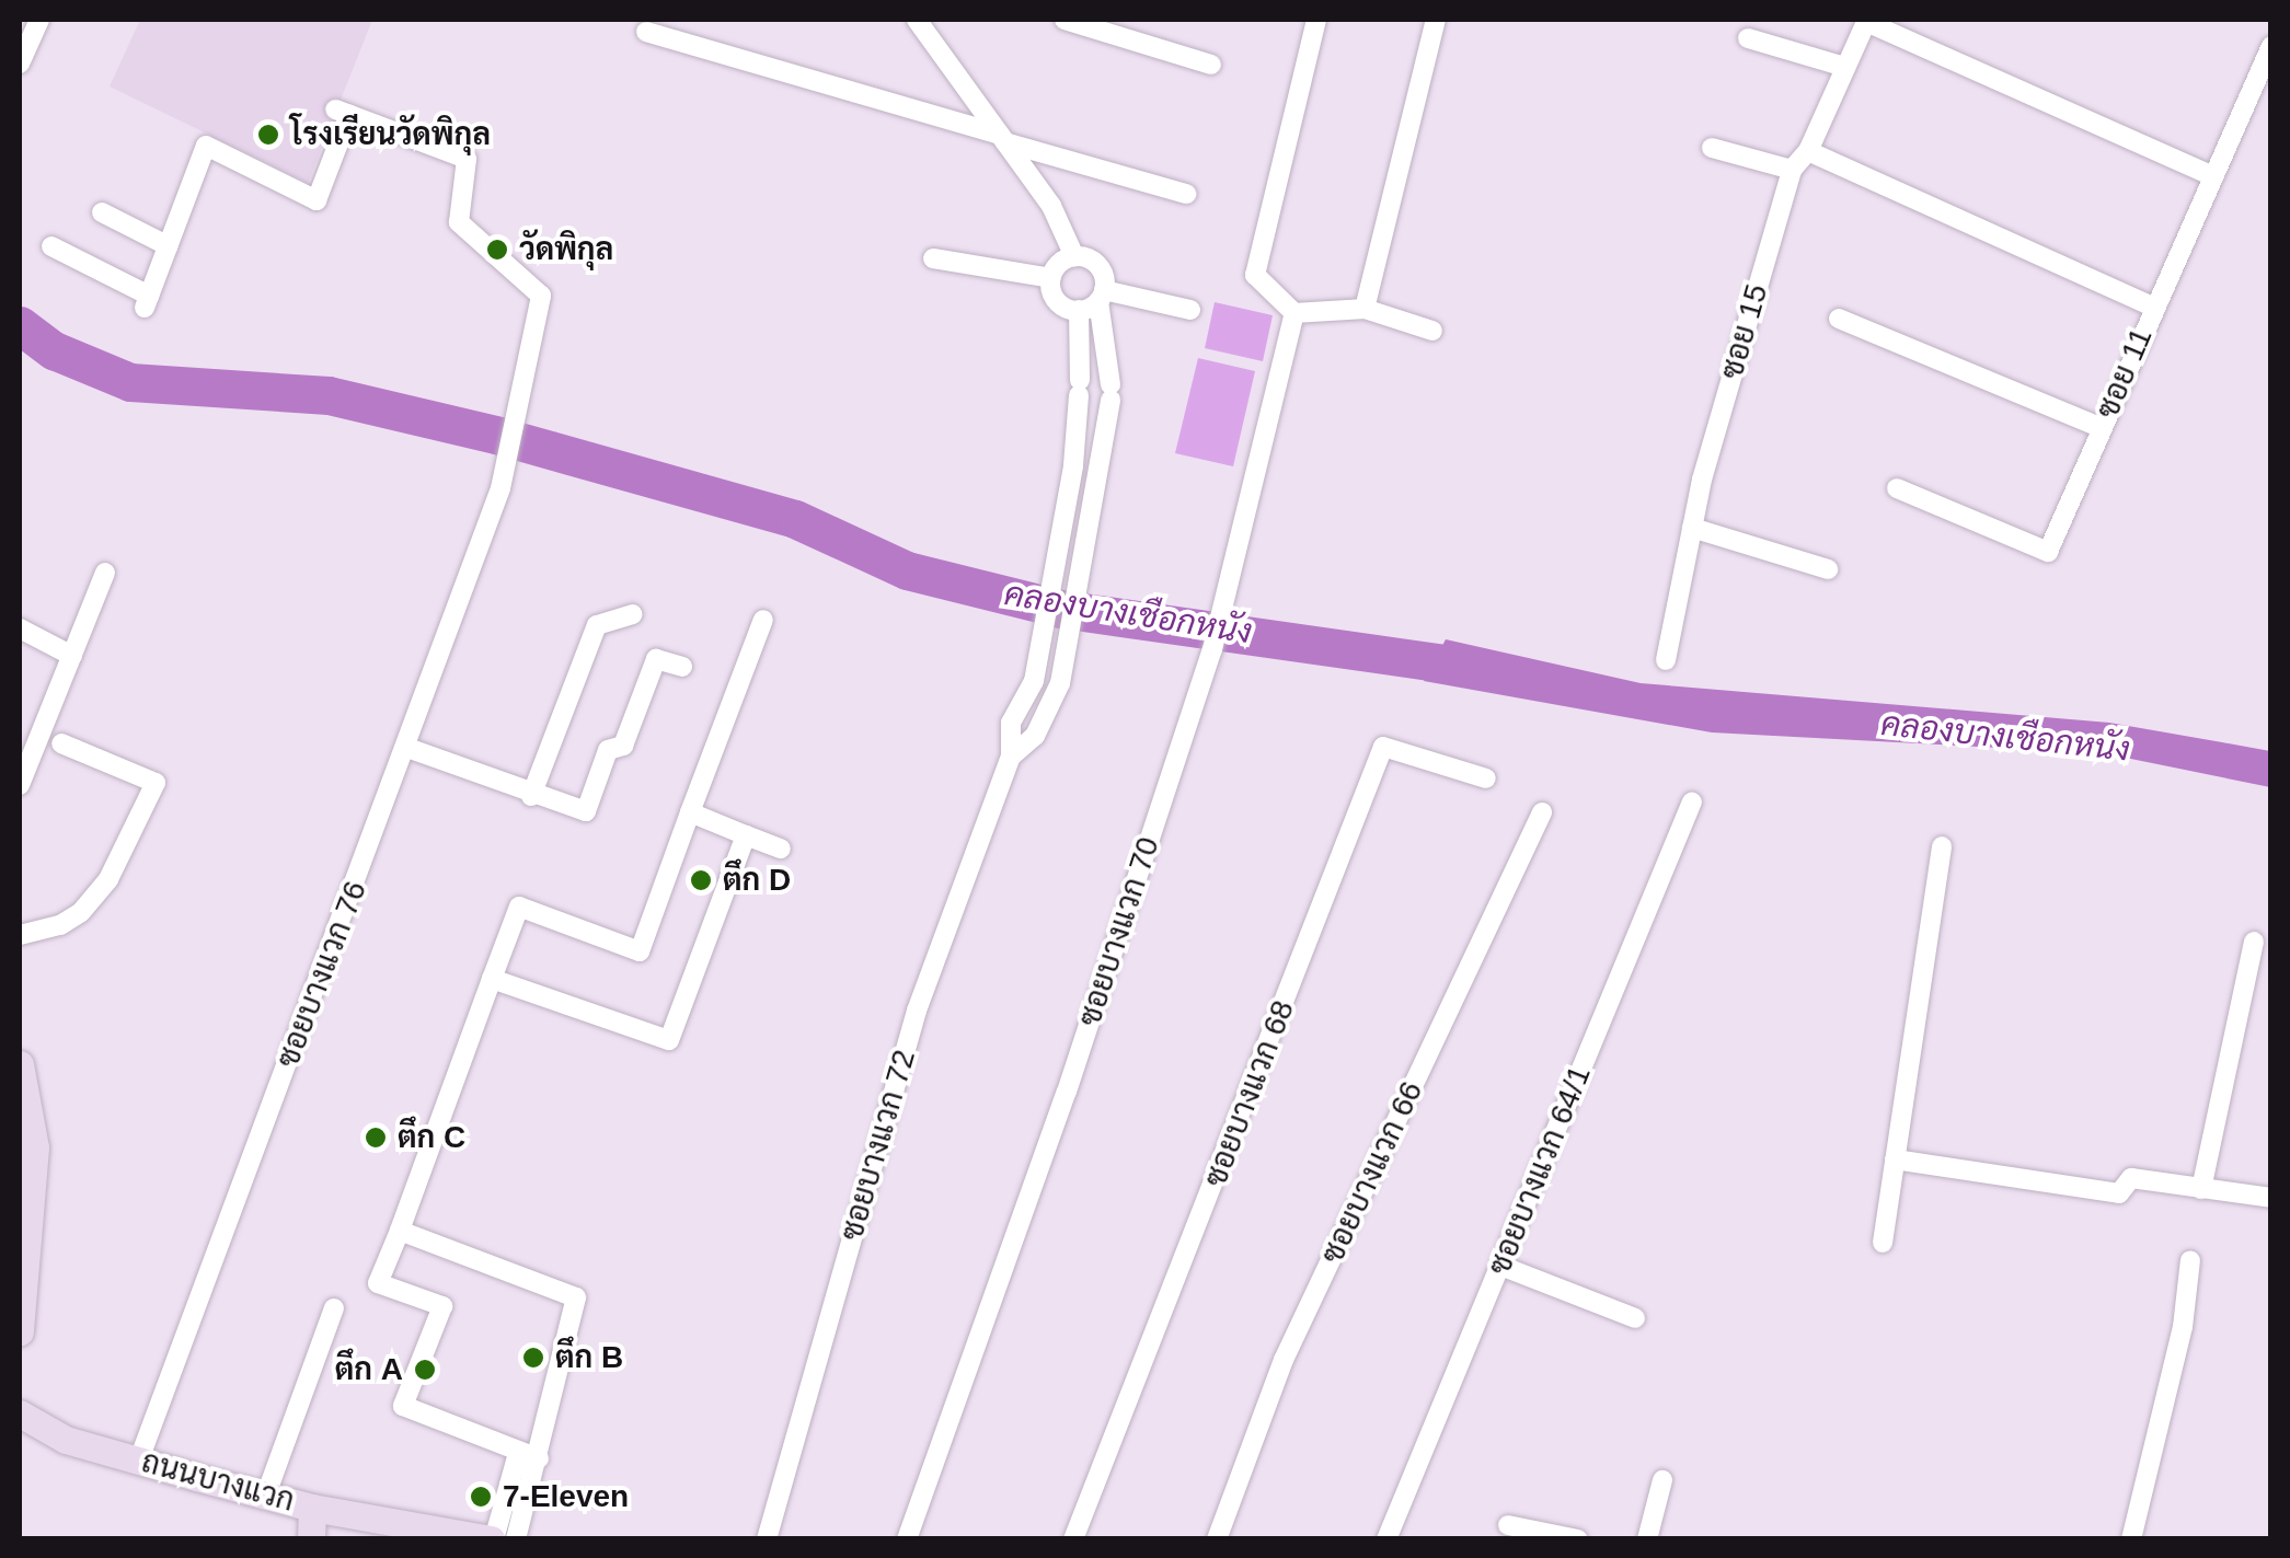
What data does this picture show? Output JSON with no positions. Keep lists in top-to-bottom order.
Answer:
{
  "streets": {
    "main road": ["ถนนบางแวก"],
    "street": [
      "ซอย 15",
      "ซอย 11",
      "ซอยบางแวก 70",
      "ซอยบางแวก 76",
      "ซอยบางแวก 68",
      "ซอยบางแวก 72",
      "ซอยบางแวก 64/1",
      "ซอยบางแวก 66"
    ]
  },
  "crossings": [
    ["ซอยบางแวก 76", "ถนนบางแวก"]
  ],
  "water": ["คลองบางเชือกหนัง"],
  "places": [
    "โรงเรียนวัดพิกุล",
    "วัดพิกุล",
    "ตึก D",
    "ตึก C",
    "ตึก B",
    "ตึก A",
    "7-Eleven"
  ]
}
